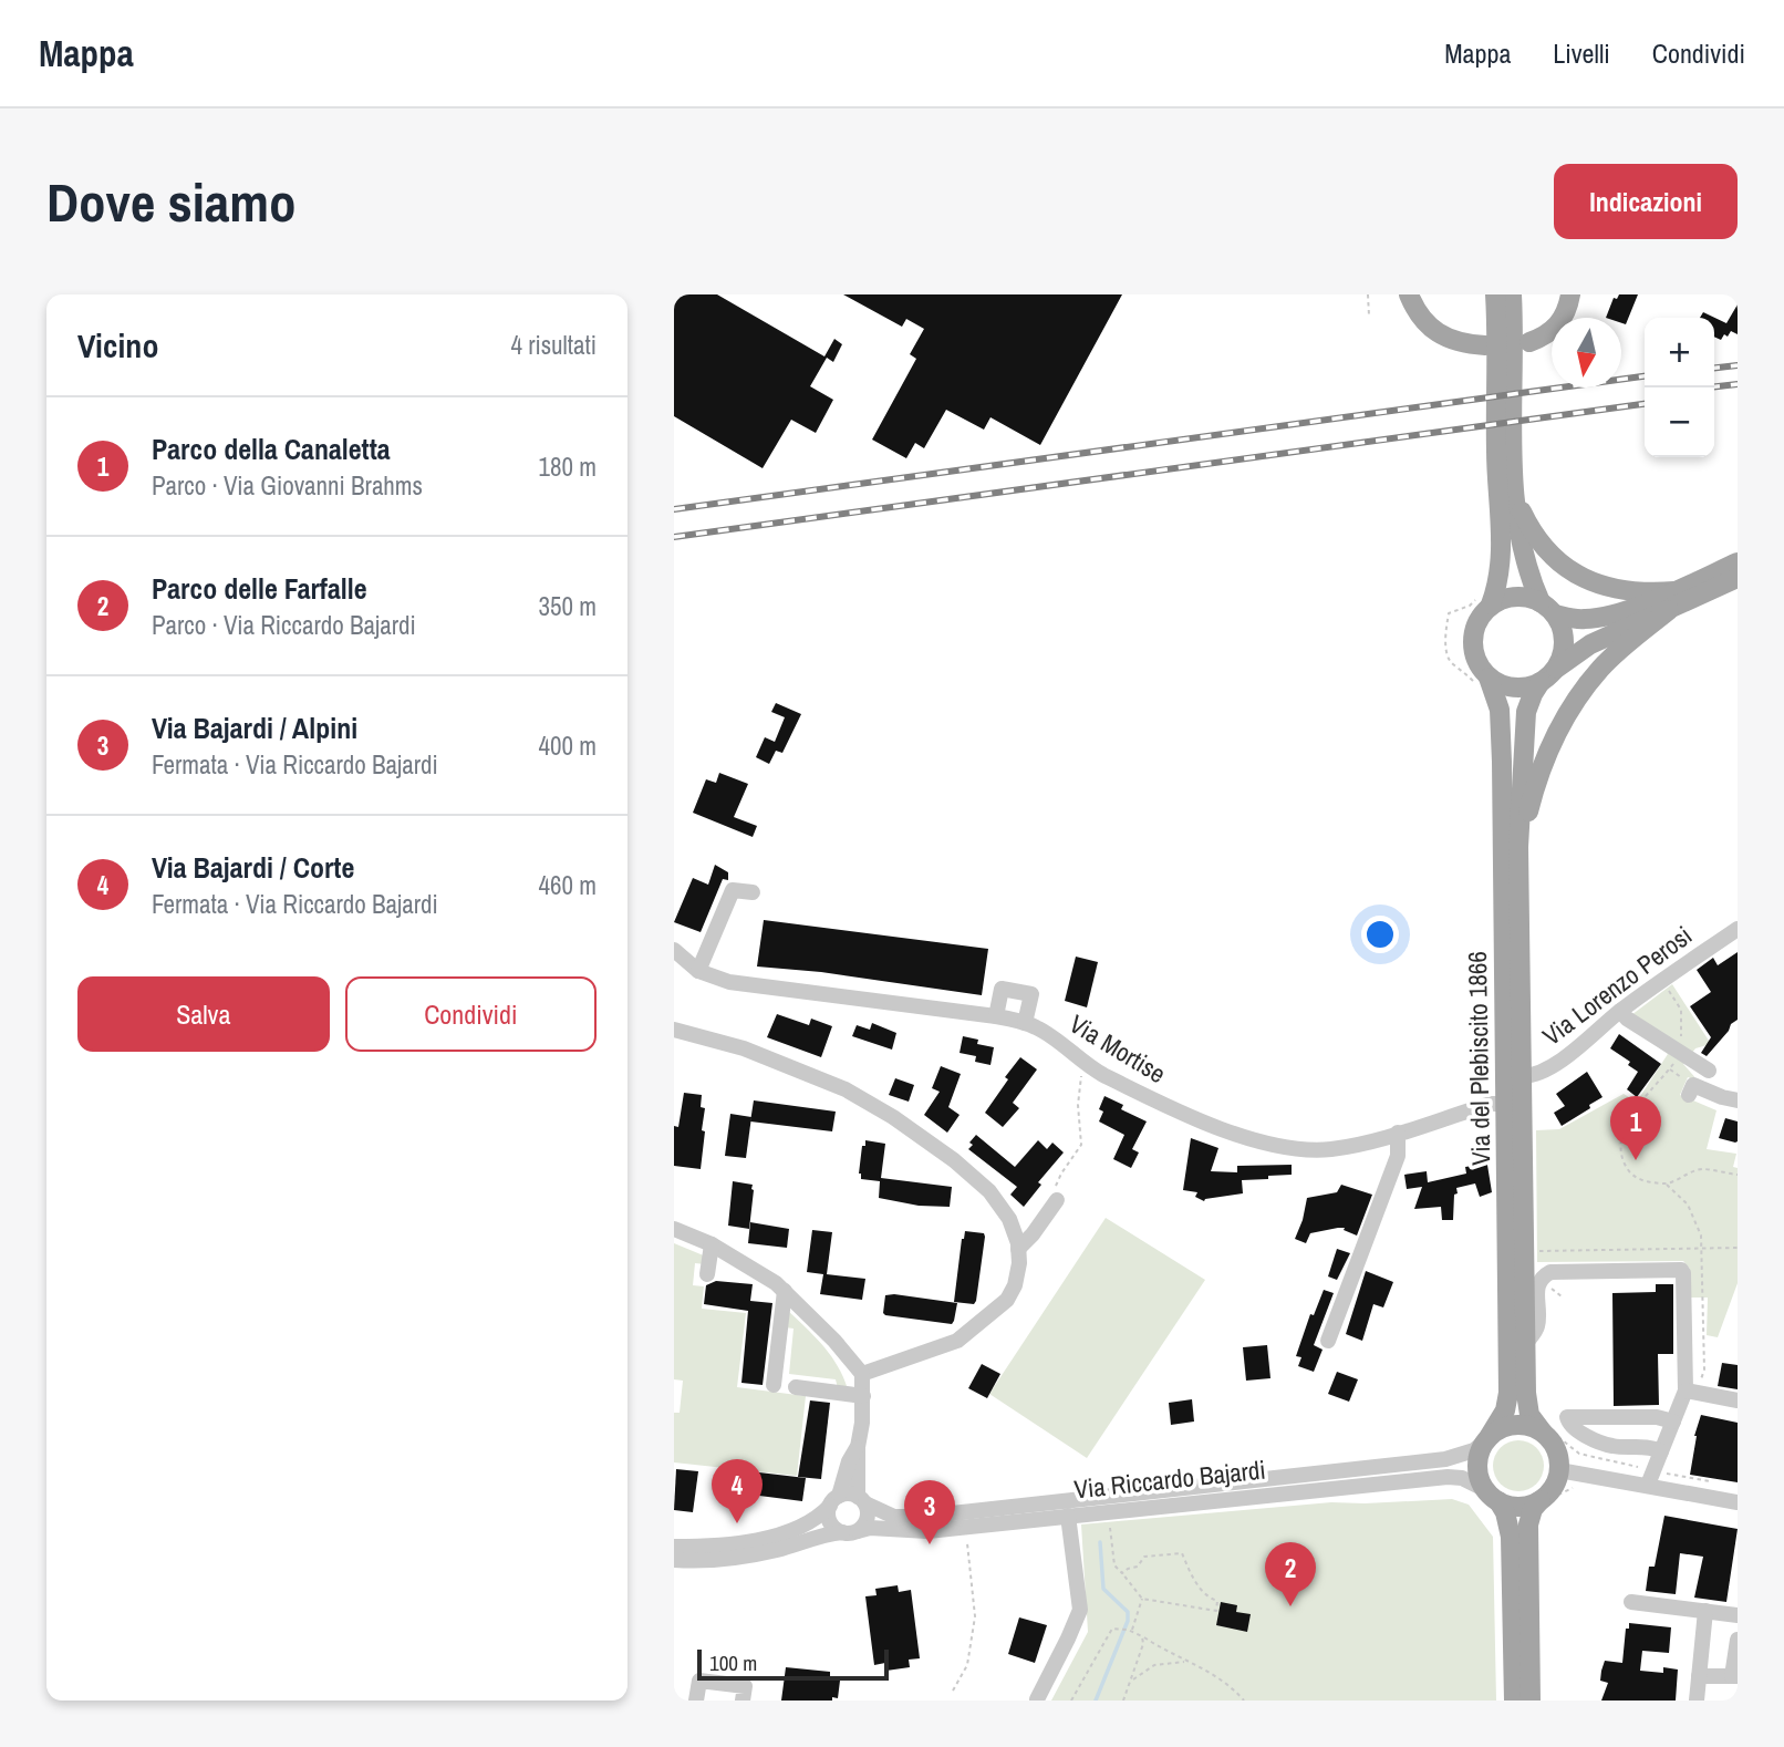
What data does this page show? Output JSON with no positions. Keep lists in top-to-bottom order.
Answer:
{
  "streets": {
    "main road": ["Via del Plebiscito 1866"],
    "street": ["Via Lorenzo Perosi", "Via Mortise", "Via Riccardo Bajardi"]
  },
  "crossings": [
    ["Via Lorenzo Perosi", "Via del Plebiscito 1866"],
    ["Via Mortise", "Via del Plebiscito 1866"],
    ["Via del Plebiscito 1866", "Via Riccardo Bajardi"]
  ],
  "scale_bar": "100 m",
  "north": "bottom",
  "page": {
    "header": "Mappa",
    "nav": ["Mappa", "Livelli", "Condividi"],
    "buttons": [
      "Indicazioni",
      ["Salva", "Condividi"]
    ],
    "title": "Dove siamo",
    "heading": ["Vicino", "4 risultati"],
    "map_buttons": ["+", "−"],
    "list": [
      {
        "mark": "1",
        "name": "Parco della Canaletta",
        "note": "Parco · Via Giovanni Brahms",
        "value": "180 m"
      },
      {
        "mark": "2",
        "name": "Parco delle Farfalle",
        "note": "Parco · Via Riccardo Bajardi",
        "value": "350 m"
      },
      {
        "mark": "3",
        "name": "Via Bajardi / Alpini",
        "note": "Fermata · Via Riccardo Bajardi",
        "value": "400 m"
      },
      {
        "mark": "4",
        "name": "Via Bajardi / Corte",
        "note": "Fermata · Via Riccardo Bajardi",
        "value": "460 m"
      }
    ],
    "pins": [
      "1",
      "4",
      "3",
      "2"
    ],
    "scale": "100 m"
  }
}
